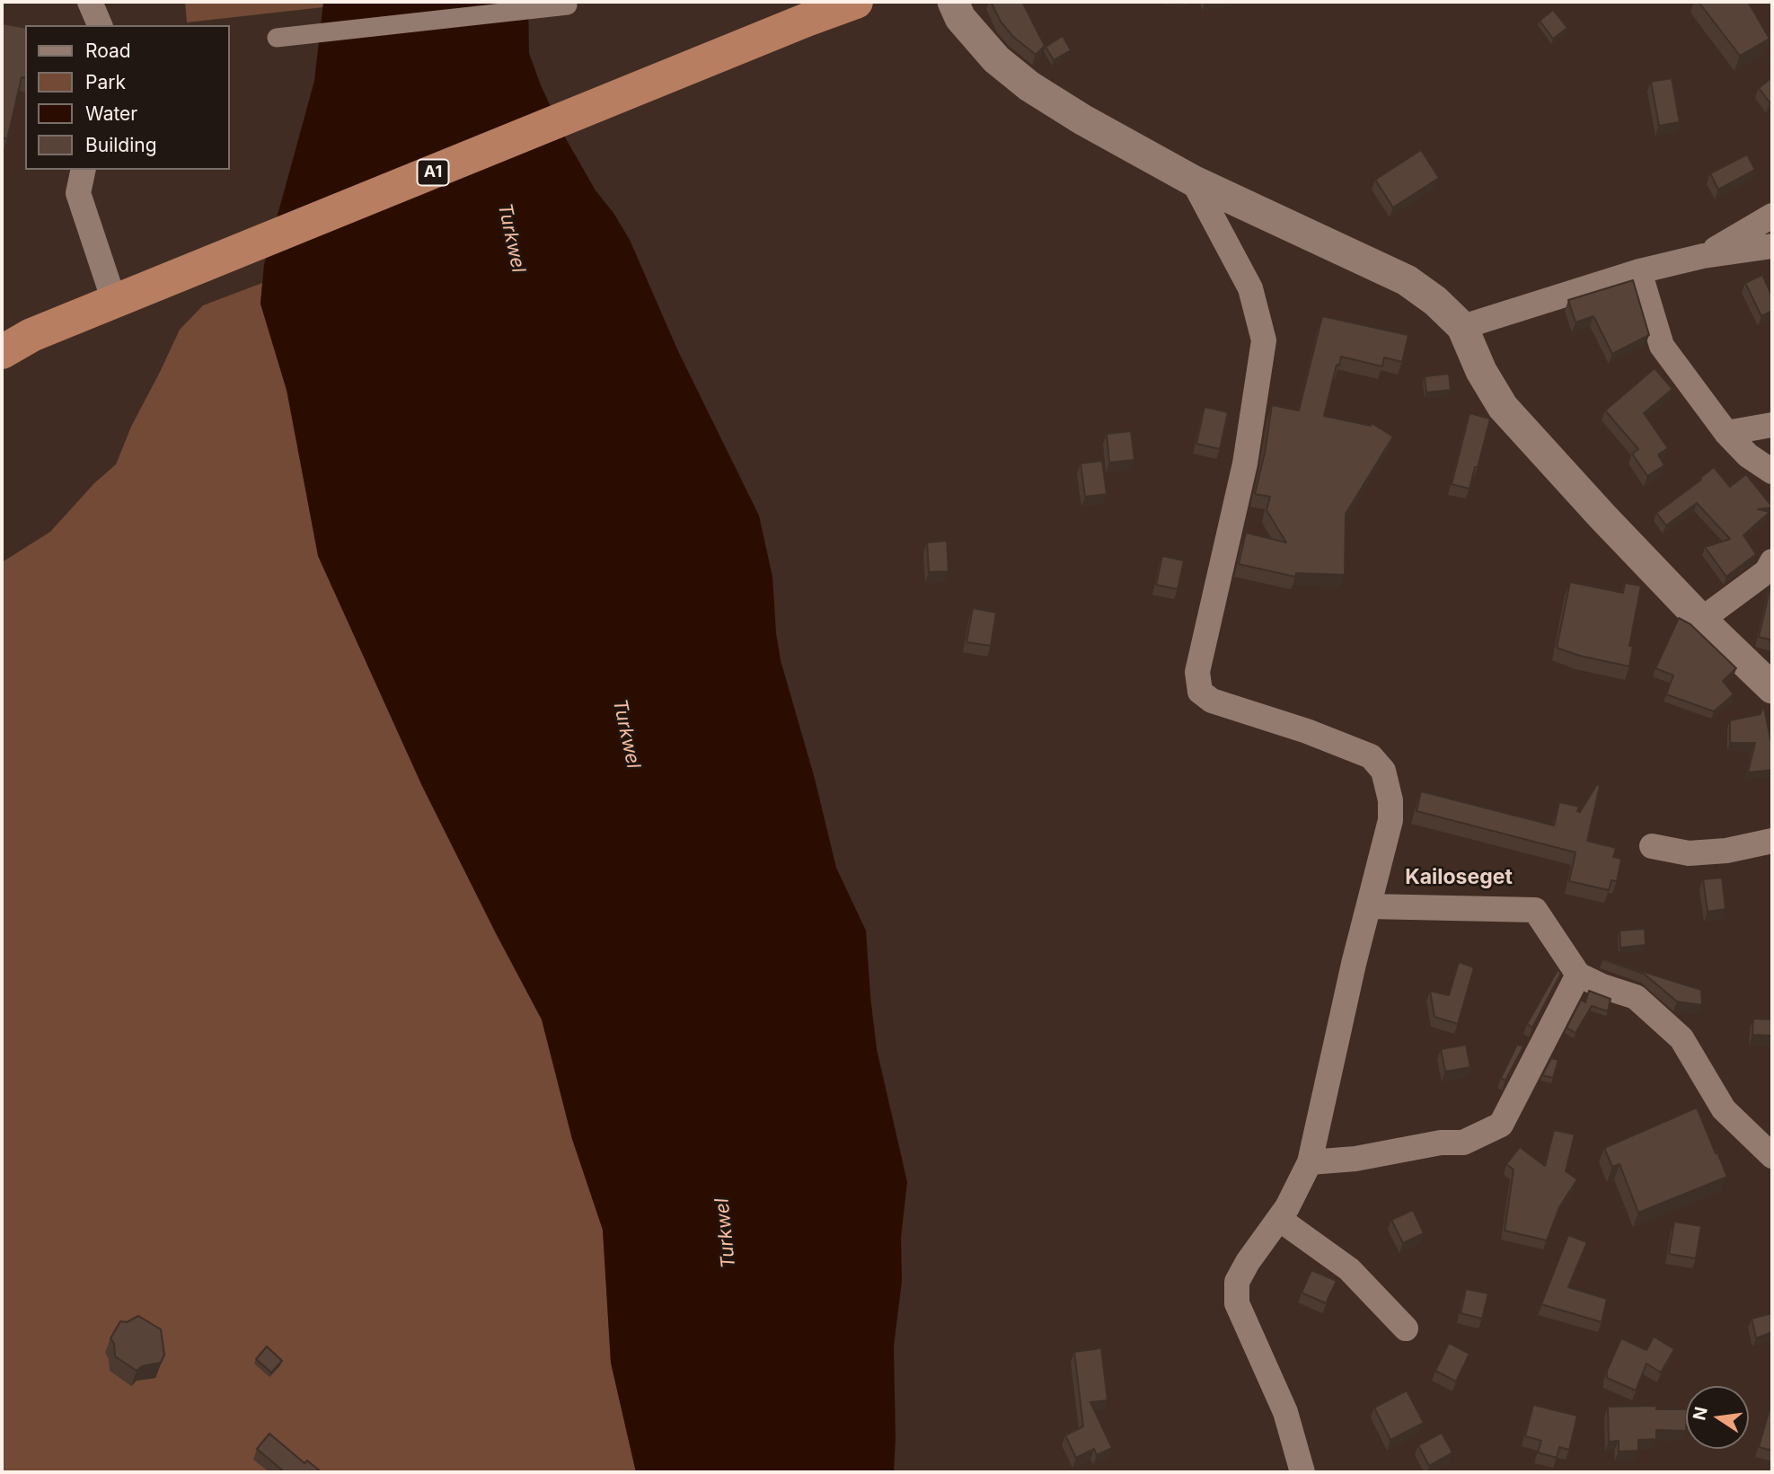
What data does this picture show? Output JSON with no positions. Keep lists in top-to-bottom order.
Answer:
{
  "streets": {
    "highway": ["A1"]
  },
  "districts": ["Kailoseget"],
  "water": ["Turkwel"],
  "legend": [
    "Road",
    "Park",
    "Water",
    "Building"
  ],
  "north": "left"
}
